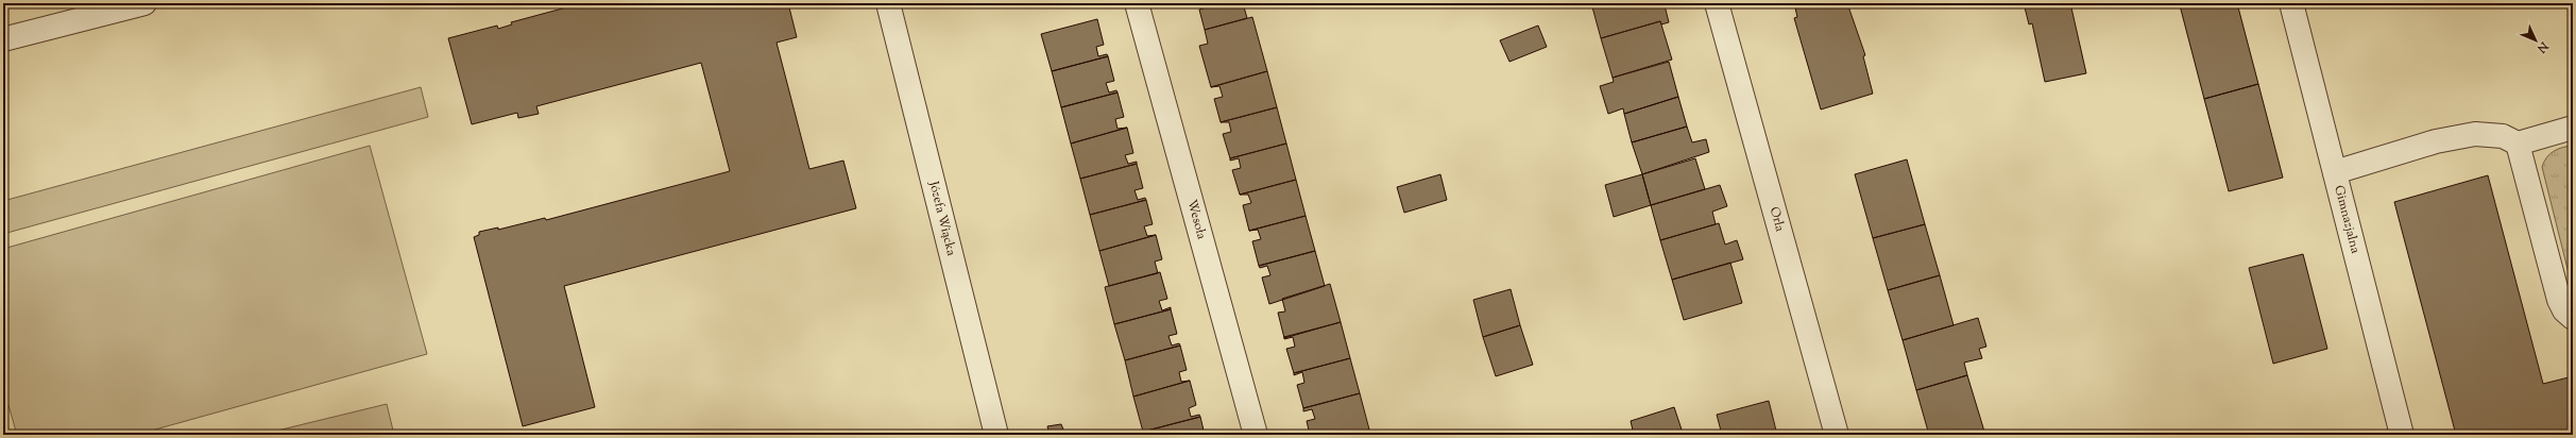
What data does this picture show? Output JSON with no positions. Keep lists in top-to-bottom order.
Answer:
{
  "streets": {
    "street": [
      "Józefa Wiącka",
      "Wesoła",
      "Orla",
      "Gimnazjalna"
    ]
  },
  "north": "bottom right"
}
